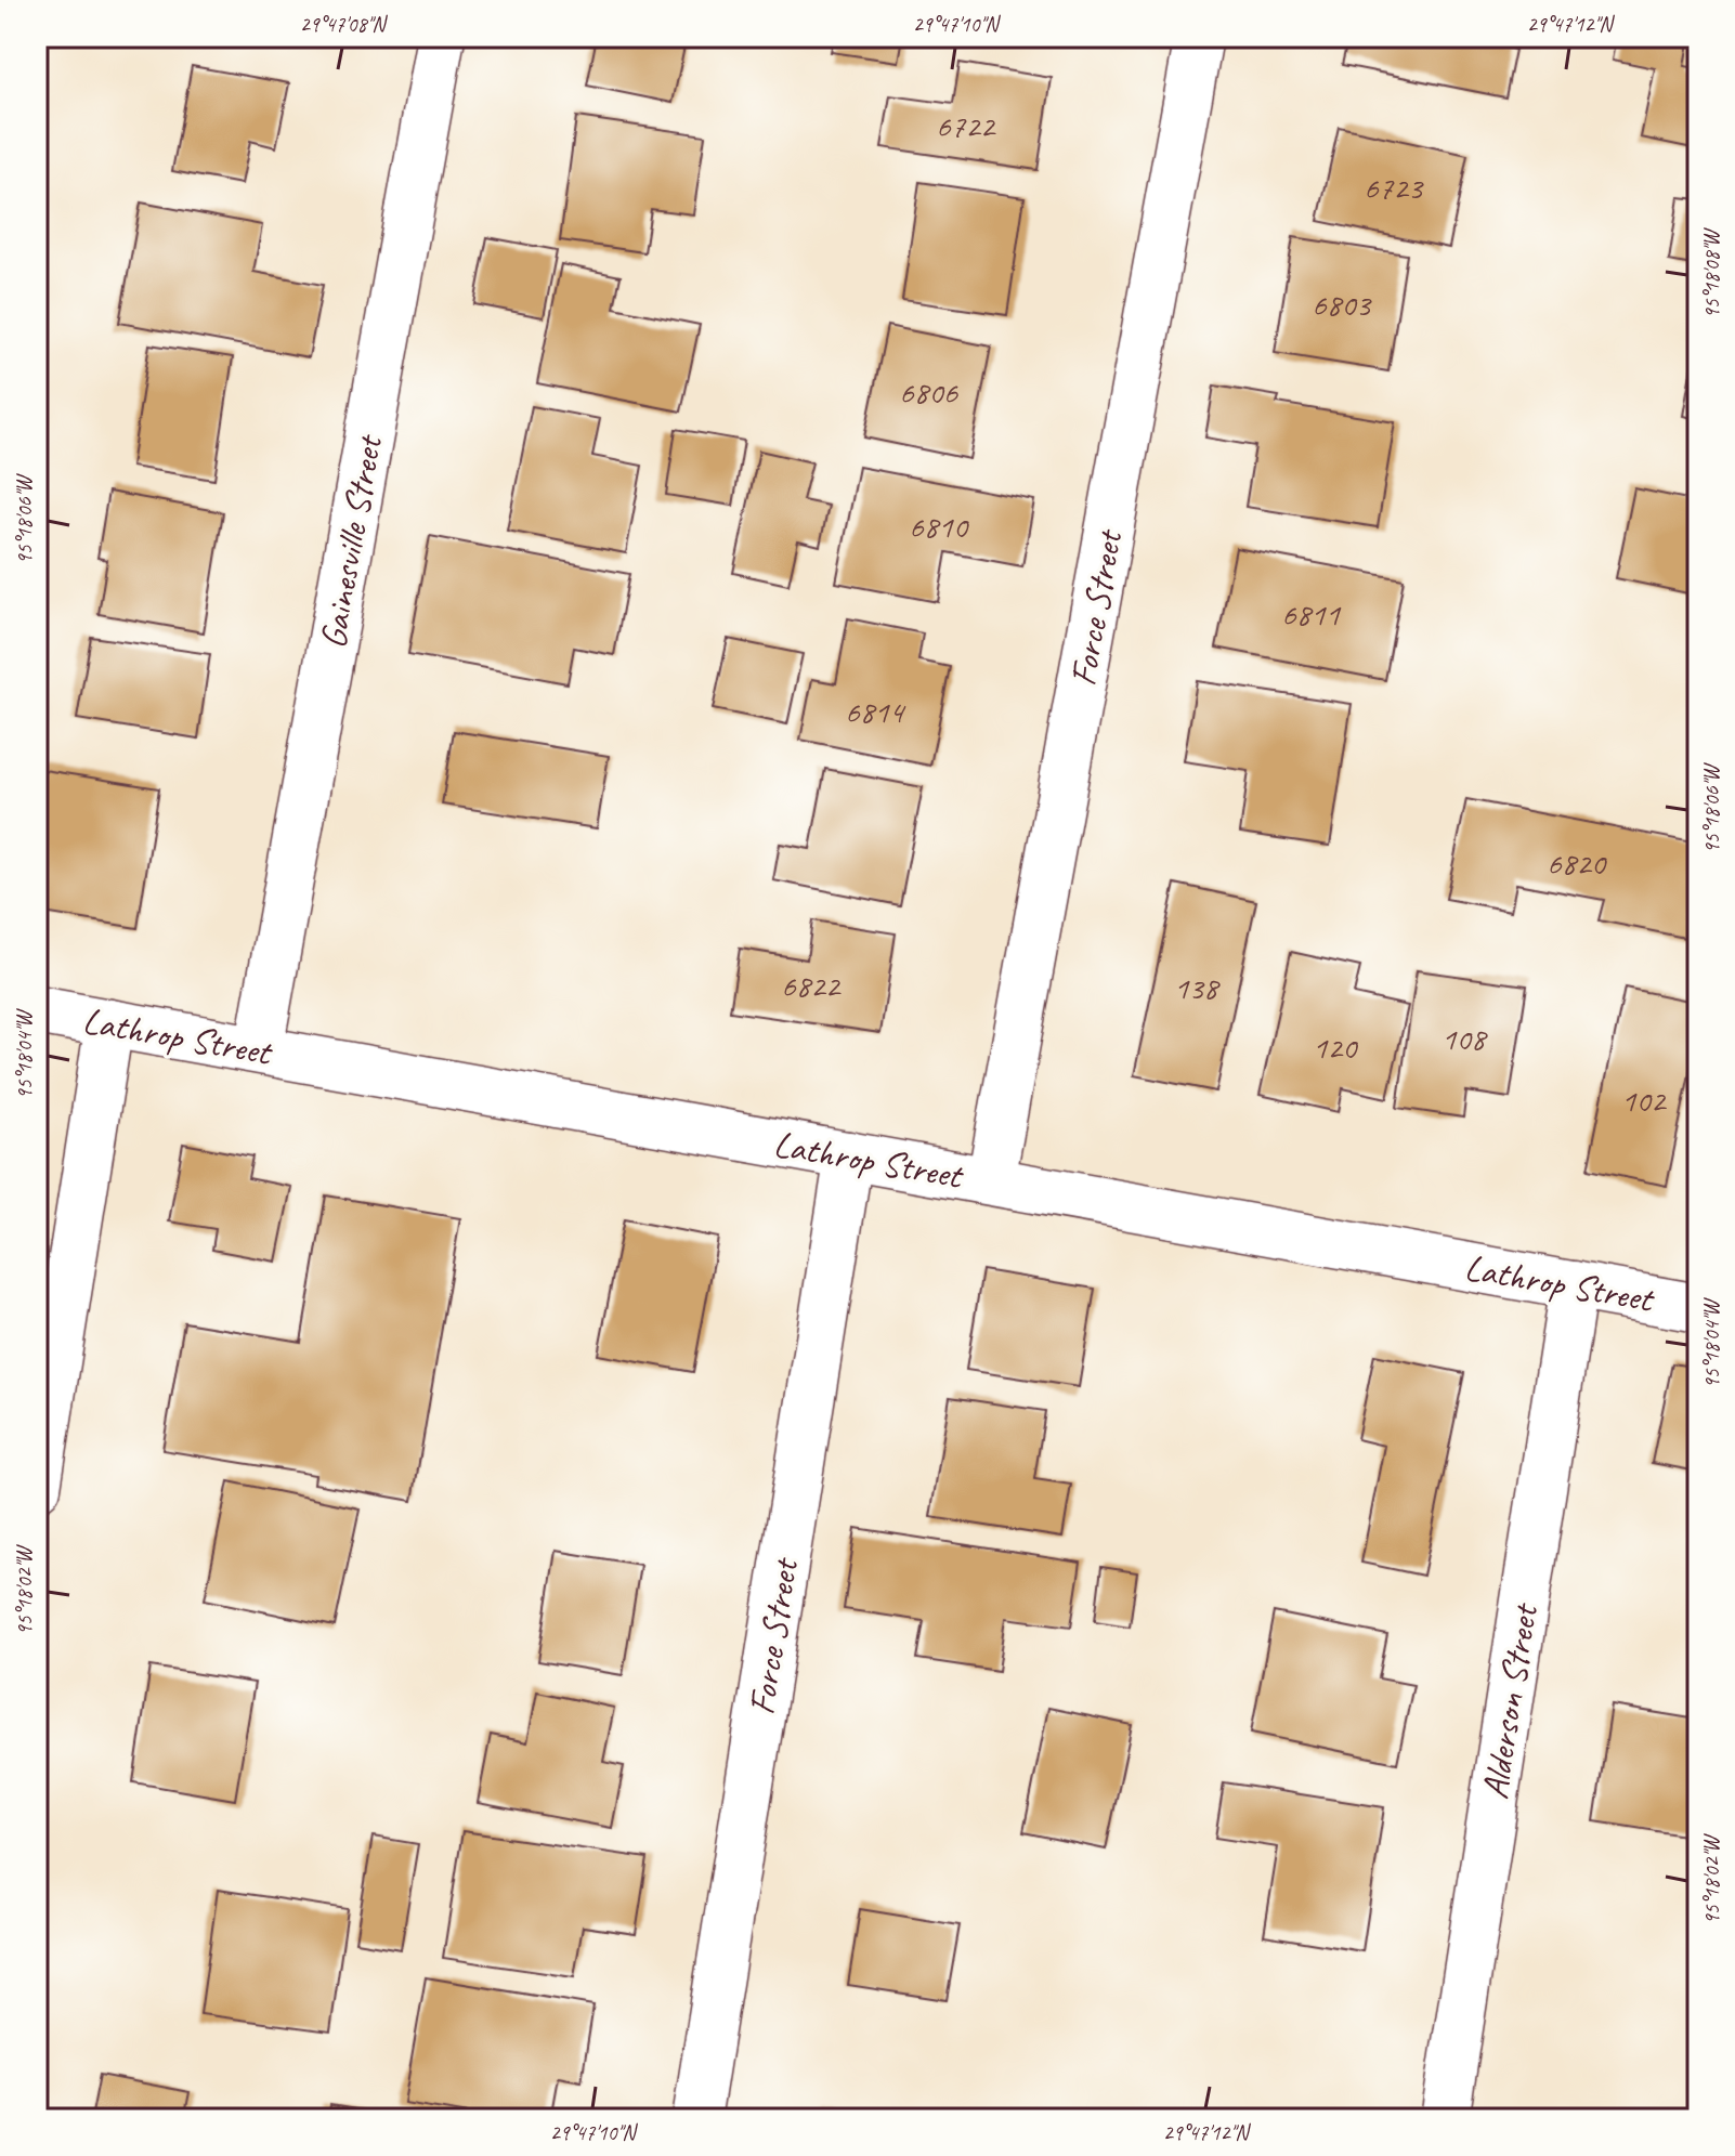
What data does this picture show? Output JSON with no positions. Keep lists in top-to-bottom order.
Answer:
{
  "streets": {
    "street": [
      "Gainesville Street",
      "Force Street",
      "Lathrop Street",
      "Alderson Street"
    ]
  },
  "crossings": [
    ["Gainesville Street", "Lathrop Street"],
    ["Force Street", "Lathrop Street"],
    ["Lathrop Street", "Alderson Street"]
  ],
  "house_numbers": [
    "6722",
    "6723",
    "6803",
    "6806",
    "6810",
    "6811",
    "6814",
    "6820",
    "6822",
    "138",
    "108",
    "120",
    "102"
  ],
  "coordinates": [
    "29°47'08\"N",
    "29°47'10\"N",
    "29°47'12\"N",
    "95°18'08\"W",
    "95°18'06\"W",
    "95°18'04\"W",
    "95°18'02\"W"
  ]
}
